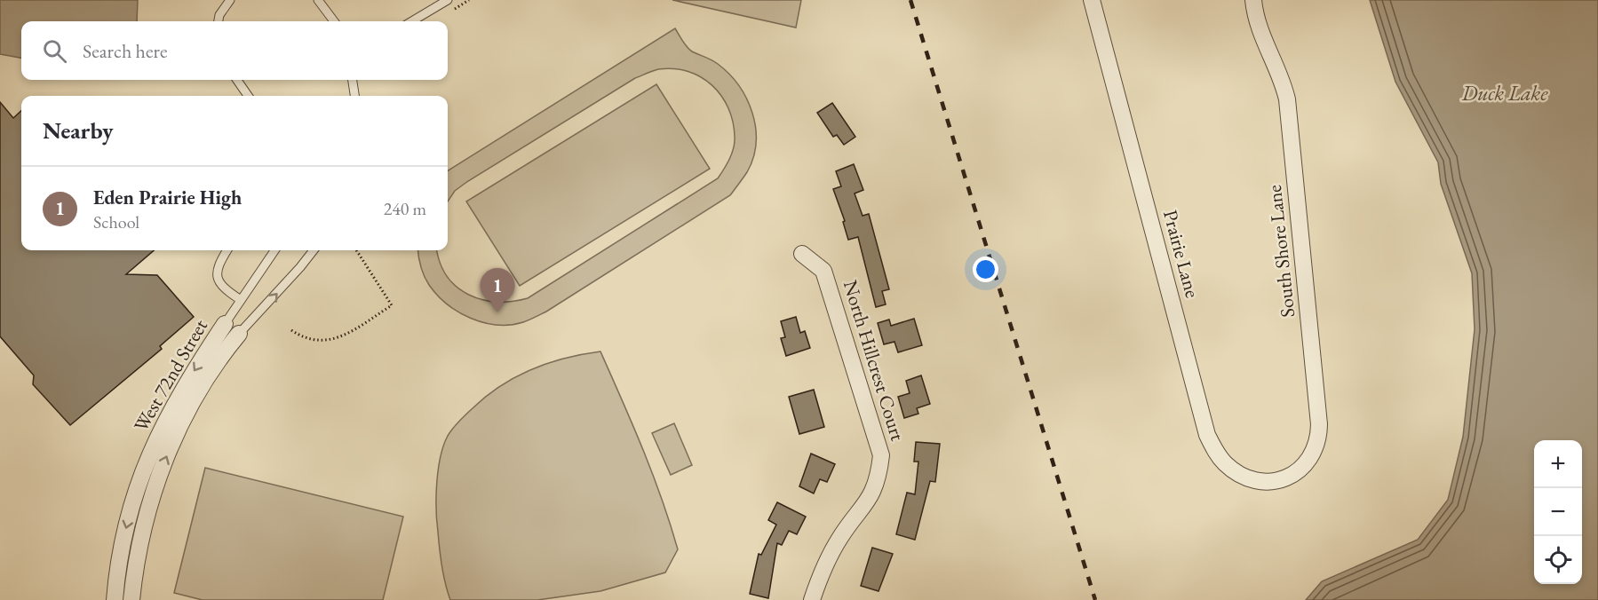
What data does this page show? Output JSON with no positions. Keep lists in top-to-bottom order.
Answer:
{
  "streets": {
    "street": [
      "South Shore Lane",
      "Prairie Lane",
      "North Hillcrest Court",
      "West 72nd Street"
    ]
  },
  "crossings": [
    ["South Shore Lane", "Prairie Lane"]
  ],
  "water": ["Duck Lake"],
  "page": {
    "search": "Search here",
    "heading": "Nearby",
    "list": [
      {
        "mark": "1",
        "name": "Eden Prairie High",
        "note": "School",
        "value": "240 m"
      }
    ],
    "pins": "1",
    "map_buttons": ["+", "−"]
  }
}
